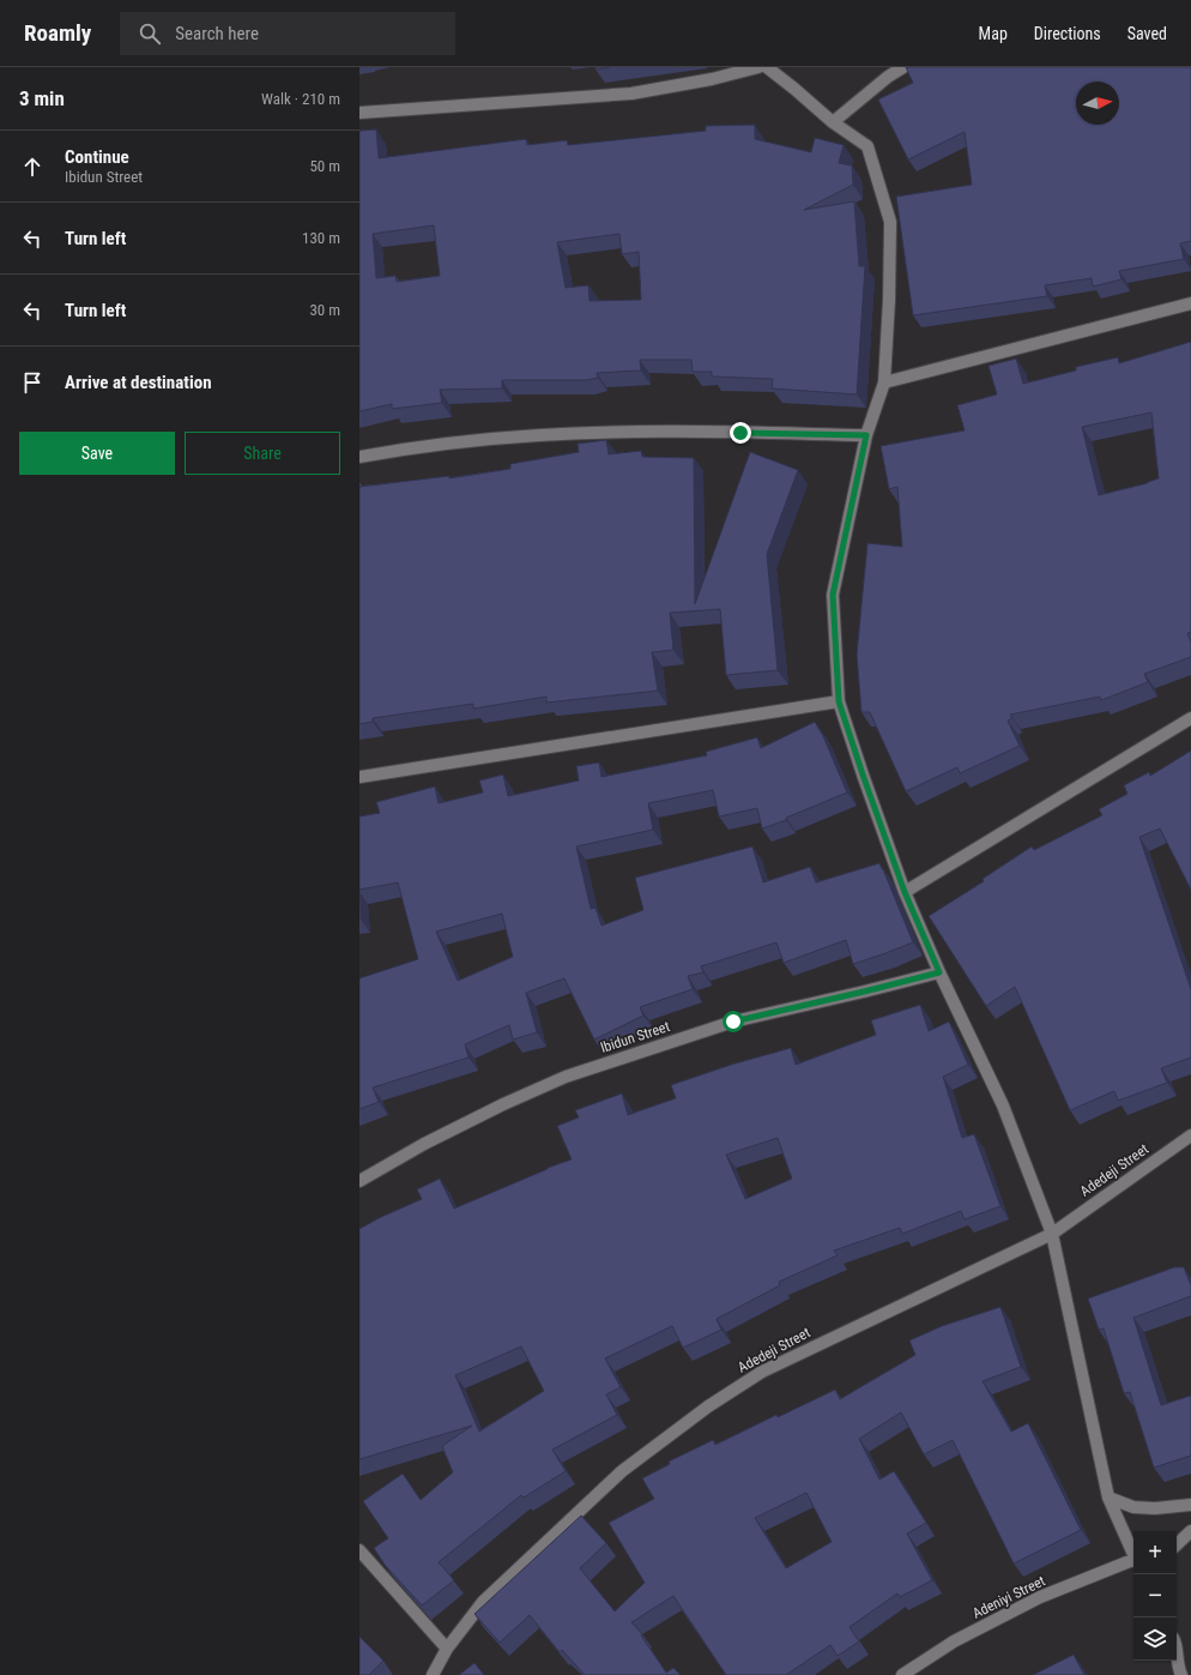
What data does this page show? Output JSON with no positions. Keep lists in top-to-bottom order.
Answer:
{
  "streets": {
    "street": ["Ibidun Street", "Adedeji Street", "Adeniyi Street"]
  },
  "north": "right",
  "page": {
    "header": "Roamly",
    "search": "Search here",
    "nav": ["Map", "Directions", "Saved"],
    "heading": ["3 min", "Walk · 210 m"],
    "list": [
      ["Continue", "Ibidun Street", "50 m"],
      ["Turn left", "130 m"],
      ["Turn left", "30 m"],
      "Arrive at destination"
    ],
    "buttons": ["Save", "Share"],
    "map_buttons": ["+", "−"]
  }
}
